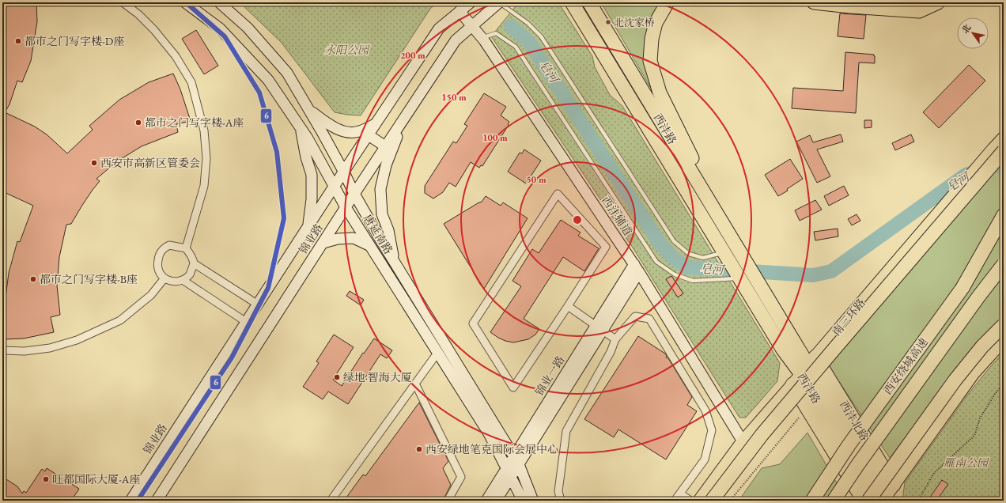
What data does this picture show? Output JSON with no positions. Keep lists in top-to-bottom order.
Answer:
{
  "streets": {
    "highway": [
      "西沣路",
      "南三环路",
      "西安绕城高速",
      "西沣北路"
    ],
    "main road": [
      "西沣辅道",
      "唐延南路",
      "锦业路",
      "锦业一路"
    ]
  },
  "crossings": [
    ["西沣路", "南三环路"],
    ["西沣路", "西沣北路"],
    ["西沣辅道", "锦业路"],
    ["西沣辅道", "南三环路"],
    ["西沣辅道", "锦业一路"],
    ["唐延南路", "锦业路"],
    ["唐延南路", "锦业一路"],
    ["南三环路", "西沣北路"]
  ],
  "water": ["皂河"],
  "parks": ["永阳公园", "雁南公园"],
  "places": [
    "北沈家桥",
    "都市之门写字楼-D座",
    "都市之门写字楼-A座",
    "西安市高新区管委会",
    "都市之门写字楼-B座",
    "绿地·智海大厦",
    "西安绿地笔克国际会展中心",
    "旺都国际大厦-A座"
  ],
  "lines": ["transit line 6"],
  "north": "top left",
  "rings": [
    "200 m",
    "150 m",
    "100 m",
    "50 m"
  ]
}
